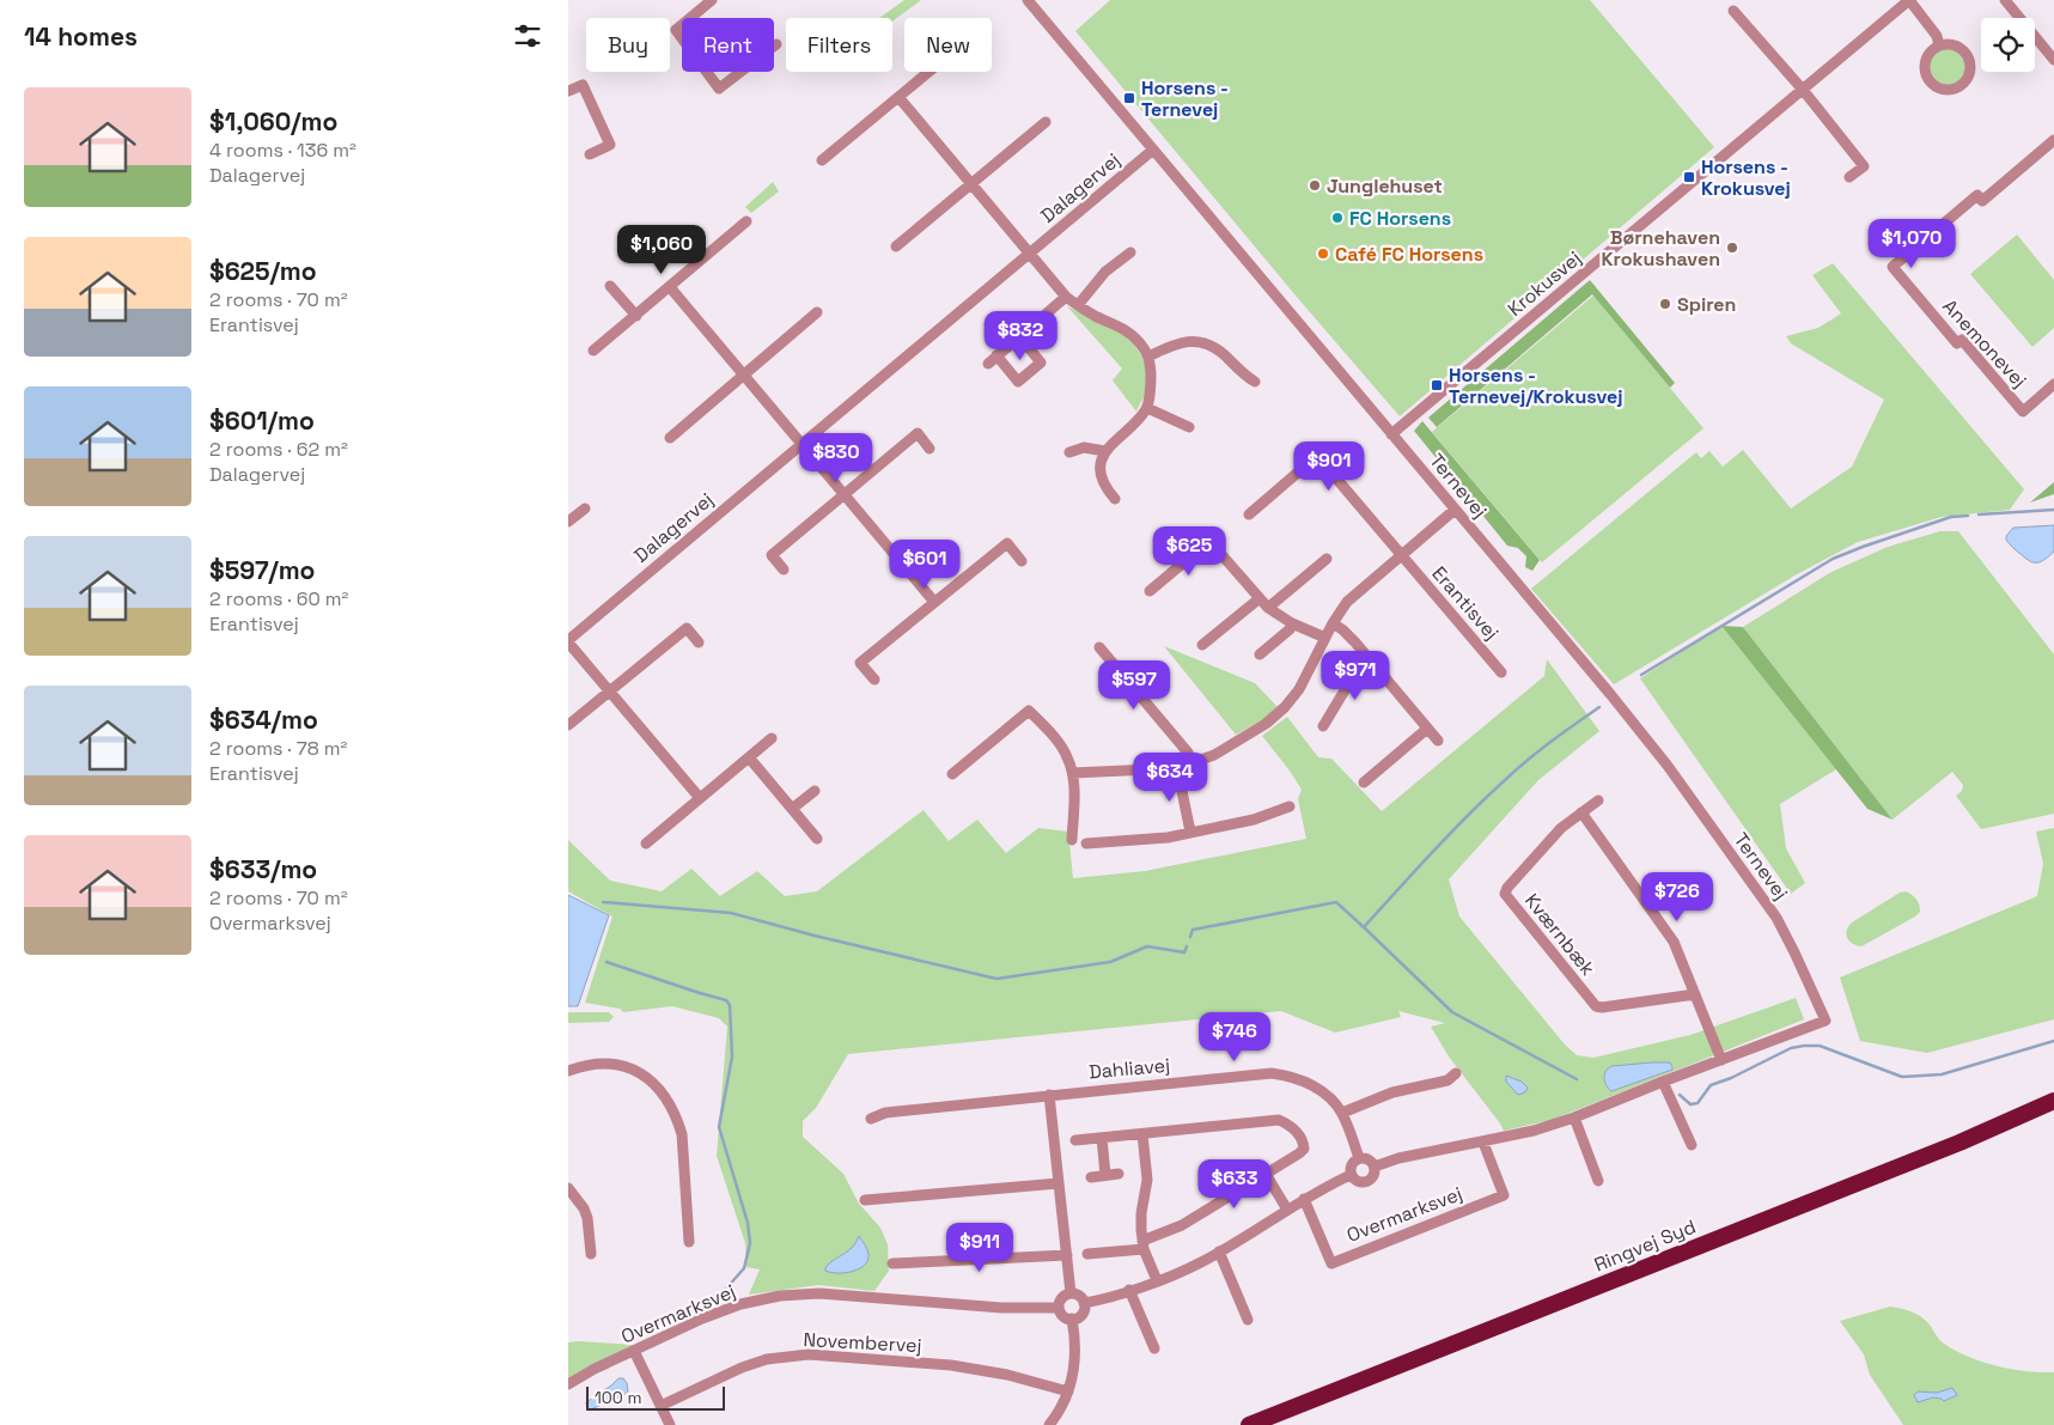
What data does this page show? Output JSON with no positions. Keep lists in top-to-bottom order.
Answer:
{
  "streets": {
    "highway": ["Ringvej Syd"],
    "street": [
      "Dalagervej",
      "Krokusvej",
      "Anemonevej",
      "Ternevej",
      "Erantisvej",
      "Kværnbæk",
      "Dahliavej",
      "Overmarksvej",
      "Novembervej"
    ]
  },
  "crossings": [
    ["Dalagervej", "Ternevej"],
    ["Krokusvej", "Ternevej"]
  ],
  "places": {
    "transit": ["Horsens - Ternevej", "Horsens - Krokusvej", "Horsens - Ternevej/Krokusvej"],
    "other": [
      "Junglehuset",
      "FC Horsens",
      "Børnehaven Krokushaven",
      "Café FC Horsens",
      "Spiren"
    ]
  },
  "scale_bar": "100 m",
  "page": {
    "heading": "14 homes",
    "chip": [
      "Buy",
      "Rent",
      "Filters",
      "New"
    ],
    "list": [
      {
        "name": "$1,060/mo",
        "note": "4 rooms · 136 m² · Dalagervej"
      },
      {
        "name": "$625/mo",
        "note": "2 rooms · 70 m² · Erantisvej"
      },
      {
        "name": "$601/mo",
        "note": "2 rooms · 62 m² · Dalagervej"
      },
      {
        "name": "$597/mo",
        "note": "2 rooms · 60 m² · Erantisvej"
      },
      {
        "name": "$634/mo",
        "note": "2 rooms · 78 m² · Erantisvej"
      },
      {
        "name": "$633/mo",
        "note": "2 rooms · 70 m² · Overmarksvej"
      }
    ],
    "price": [
      "$1,070",
      "$1,060",
      "$832",
      "$830",
      "$901",
      "$625",
      "$601",
      "$971",
      "$597",
      "$634",
      "$726",
      "$746",
      "$633",
      "$911"
    ],
    "scale": "100 m"
  }
}
